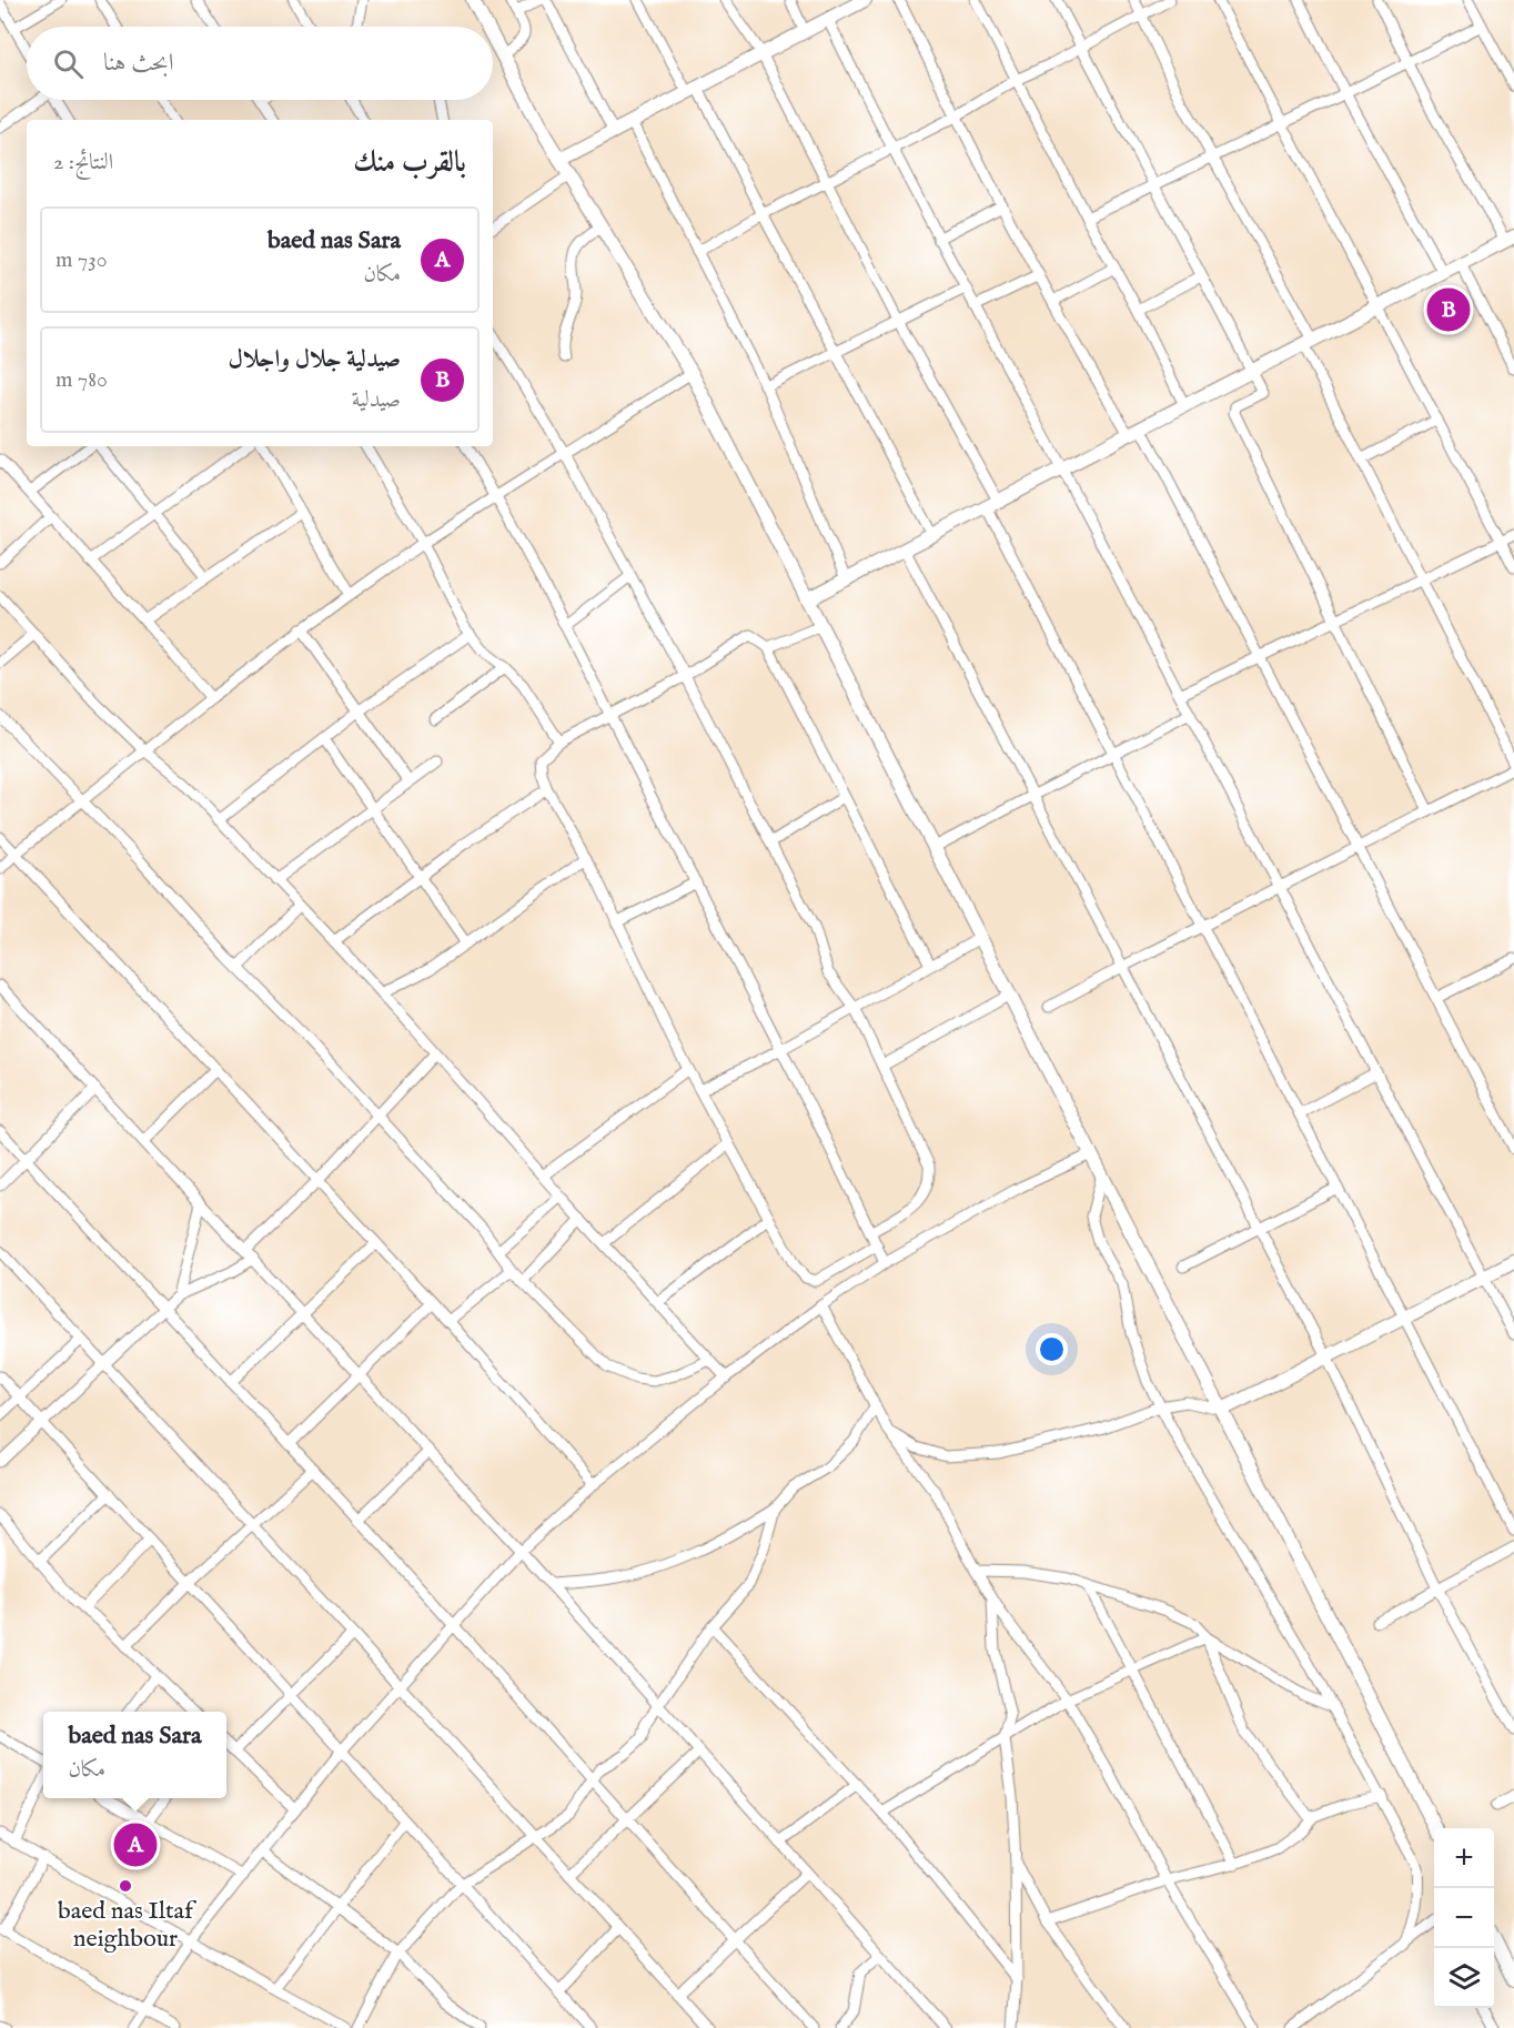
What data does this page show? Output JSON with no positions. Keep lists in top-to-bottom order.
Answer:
{
  "places": ["baed nas Iltaf neighbour"],
  "page": {
    "search": "ابحث هنا",
    "heading": ["بالقرب منك", "النتائج: 2"],
    "list": [
      {
        "mark": "A",
        "name": "baed nas Sara",
        "note": "مكان",
        "value": "730 m"
      },
      {
        "mark": "B",
        "name": "صيدلية جلال واجلال",
        "note": "صيدلية",
        "value": "780 m"
      }
    ],
    "pins": ["B", "A"],
    "popup": ["baed nas Sara", "مكان"],
    "map_buttons": ["+", "−"]
  }
}
